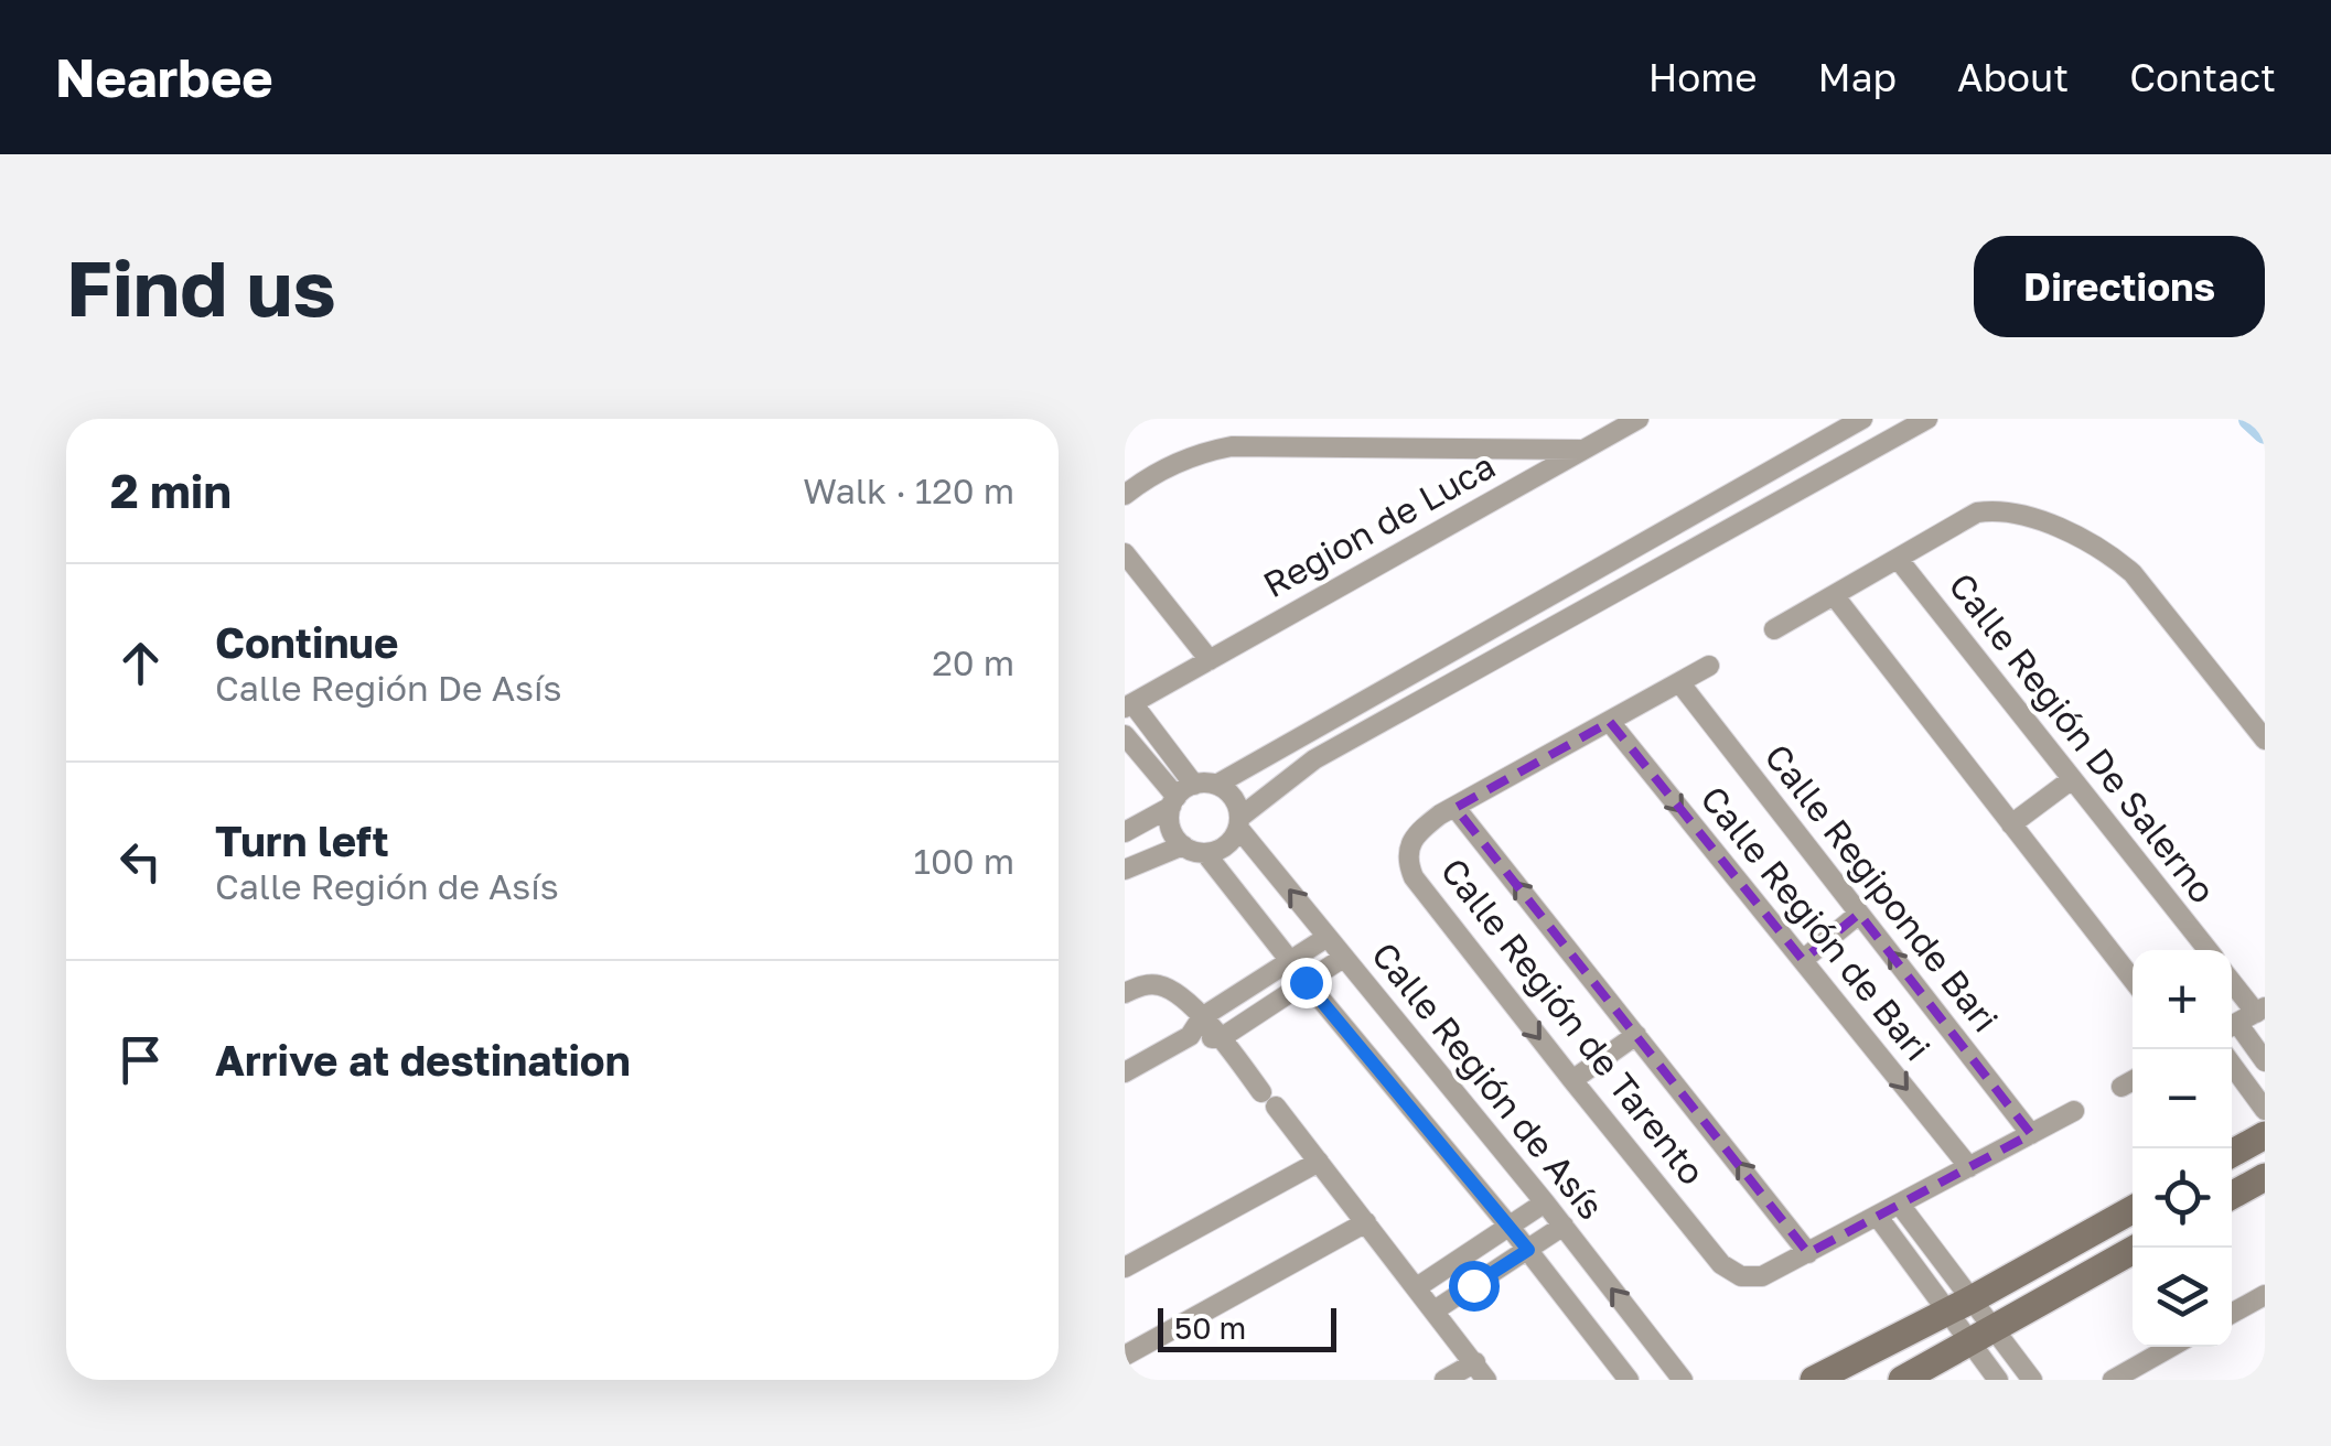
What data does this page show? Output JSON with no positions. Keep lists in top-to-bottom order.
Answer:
{
  "streets": {
    "street": [
      "Region de Luca",
      "Calle Región De Salerno",
      "Calle Regiponde Bari",
      "Calle Región de Bari",
      "Calle Región de Tarento",
      "Calle Región de Asís"
    ]
  },
  "crossings": [
    ["Calle Regiponde Bari", "Calle Región de Tarento"],
    ["Calle Región de Bari", "Calle Región de Tarento"]
  ],
  "one_way": ["Calle Regiponde Bari", "Calle Región de Bari"],
  "scale_bar": "50 m",
  "page": {
    "header": "Nearbee",
    "nav": [
      "Home",
      "Map",
      "About",
      "Contact"
    ],
    "buttons": "Directions",
    "title": "Find us",
    "heading": ["2 min", "Walk · 120 m"],
    "list": [
      ["Continue", "Calle Región De Asís", "20 m"],
      ["Turn left", "Calle Región de Asís", "100 m"],
      "Arrive at destination"
    ],
    "map_buttons": ["+", "−"],
    "scale": "50 m"
  }
}
